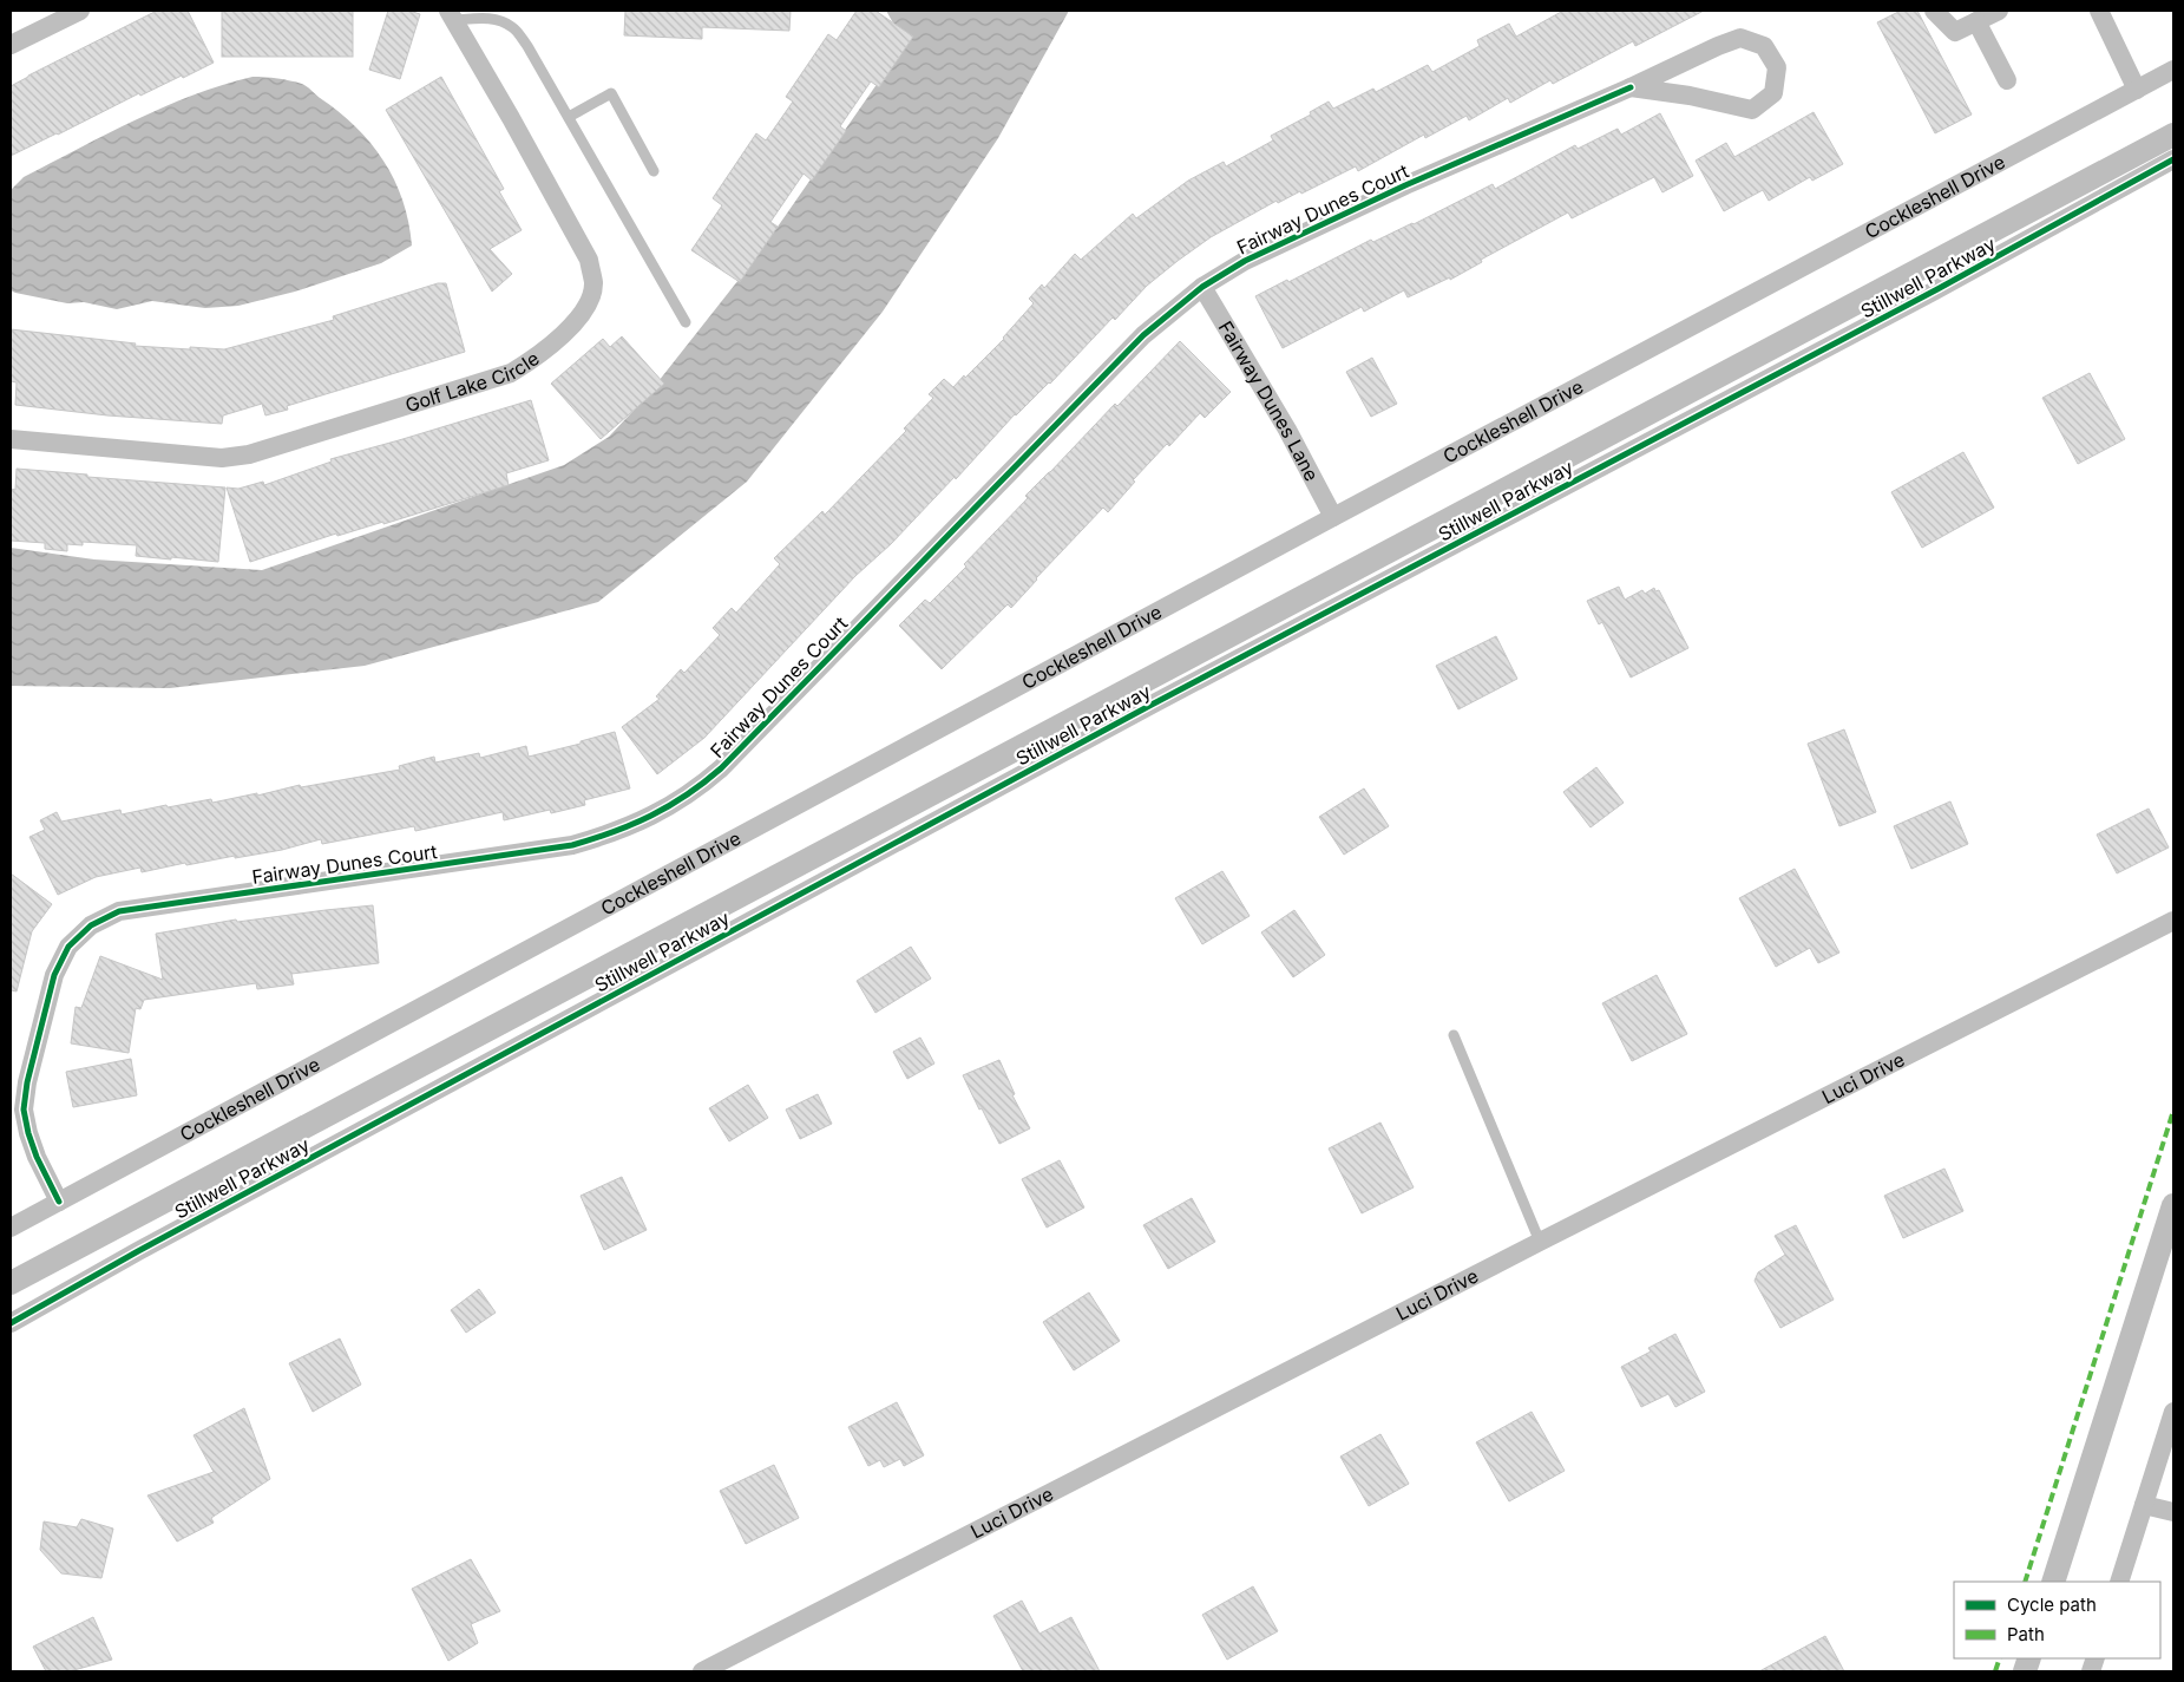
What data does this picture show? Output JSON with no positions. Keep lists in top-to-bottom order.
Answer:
{
  "streets": {
    "street": [
      "Cockleshell Drive",
      "Fairway Dunes Court",
      "Stillwell Parkway",
      "Golf Lake Circle",
      "Fairway Dunes Lane",
      "Luci Drive"
    ]
  },
  "crossings": [
    ["Cockleshell Drive", "Fairway Dunes Court"],
    ["Cockleshell Drive", "Fairway Dunes Lane"],
    ["Fairway Dunes Court", "Fairway Dunes Lane"]
  ],
  "legend": ["Cycle path", "Path"]
}
